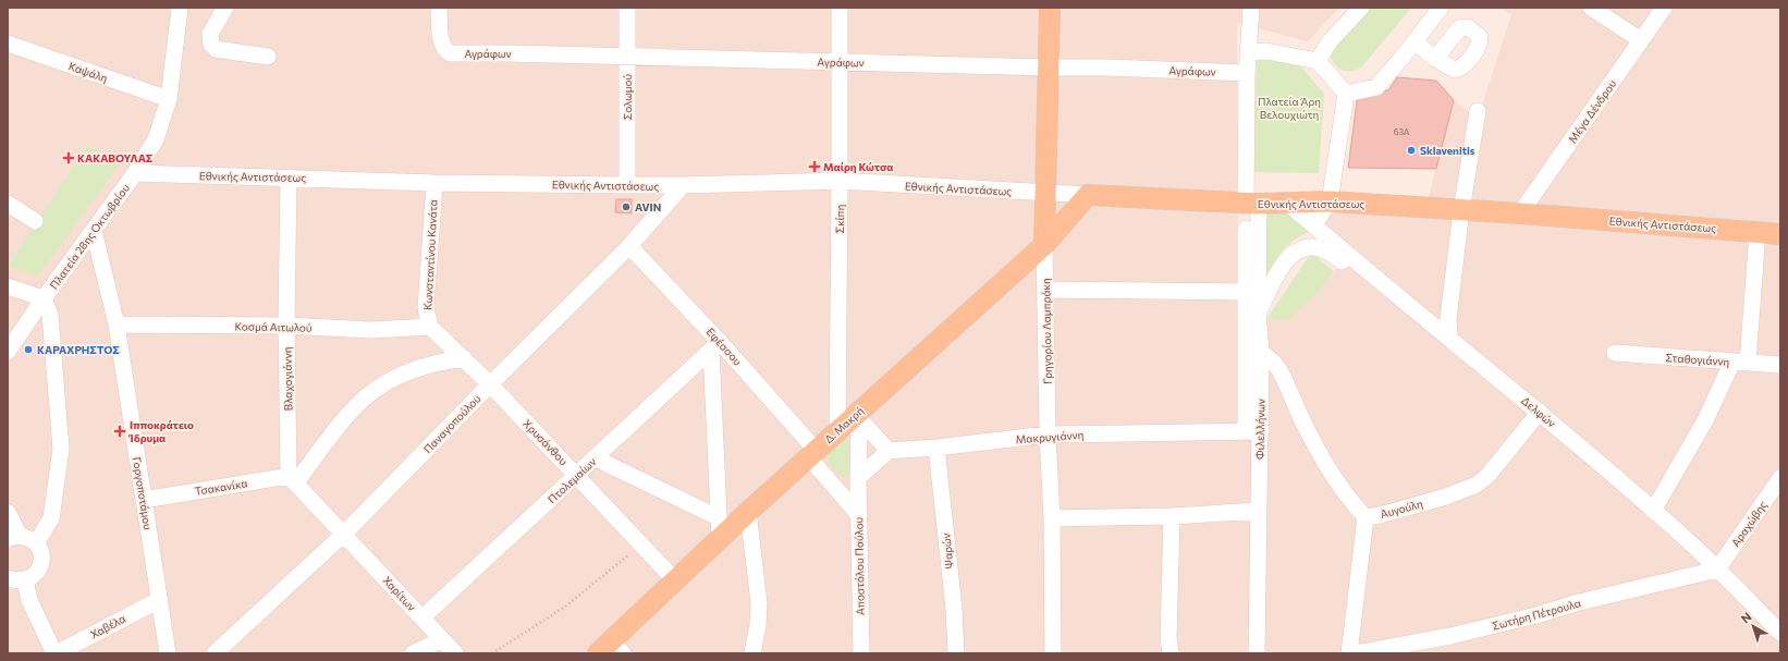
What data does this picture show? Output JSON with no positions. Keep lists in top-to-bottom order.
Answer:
{
  "streets": {
    "main road": ["Εθνικής Αντιστάσεως", "Γρηγορίου Λαμπράκη", "Δ. Μακρή"],
    "street": [
      "Αγράφων",
      "Καψάλη",
      "Σολωμού",
      "Μέγα Δένδρου",
      "Σκίπη",
      "Πλατεία 28ης Οκτωβρίου",
      "Κωνσταντίνου Κανάτα",
      "Κοσμά Αιτωλού",
      "Εφέσσου",
      "Σταθογιάννη",
      "Βλαχογιάννη",
      "Δελφών",
      "Παναγοπούλου",
      "Φιλελλήνων",
      "Μακρυγιάννη",
      "Χρυσάνθου",
      "Πτολεμαίων",
      "Τσακανίκα",
      "Γοργοποτάμου",
      "Αυγούλη",
      "Αραχώβης",
      "Ψαρών",
      "Αποστόλου Παύλου",
      "Χαρίτων",
      "Σωτήρη Πέτρουλα",
      "Χαβέλα"
    ]
  },
  "crossings": [
    ["Αγράφων", "Σολωμού"],
    ["Αγράφων", "Σκίπη"],
    ["Αγράφων", "Γρηγορίου Λαμπράκη"],
    ["Αγράφων", "Φιλελλήνων"],
    ["Καψάλη", "Πλατεία 28ης Οκτωβρίου"],
    ["Σολωμού", "Εθνικής Αντιστάσεως"],
    ["Μέγα Δένδρου", "Εθνικής Αντιστάσεως"],
    ["Εθνικής Αντιστάσεως", "Σκίπη"],
    ["Εθνικής Αντιστάσεως", "Πλατεία 28ης Οκτωβρίου"],
    ["Εθνικής Αντιστάσεως", "Κωνσταντίνου Κανάτα"],
    ["Εθνικής Αντιστάσεως", "Γρηγορίου Λαμπράκη"],
    ["Εθνικής Αντιστάσεως", "Βλαχογιάννη"],
    ["Εθνικής Αντιστάσεως", "Δελφών"],
    ["Εθνικής Αντιστάσεως", "Παναγοπούλου"],
    ["Εθνικής Αντιστάσεως", "Δ. Μακρή"],
    ["Εθνικής Αντιστάσεως", "Φιλελλήνων"],
    ["Σκίπη", "Δ. Μακρή"],
    ["Πλατεία 28ης Οκτωβρίου", "Γοργοποτάμου"],
    ["Κωνσταντίνου Κανάτα", "Κοσμά Αιτωλού"],
    ["Κωνσταντίνου Κανάτα", "Χρυσάνθου"],
    ["Κοσμά Αιτωλού", "Βλαχογιάννη"],
    ["Κοσμά Αιτωλού", "Χρυσάνθου"],
    ["Κοσμά Αιτωλού", "Γοργοποτάμου"],
    ["Γρηγορίου Λαμπράκη", "Δ. Μακρή"],
    ["Γρηγορίου Λαμπράκη", "Μακρυγιάννη"],
    ["Εφέσσου", "Παναγοπούλου"],
    ["Εφέσσου", "Δ. Μακρή"],
    ["Εφέσσου", "Πτολεμαίων"],
    ["Εφέσσου", "Αποστόλου Παύλου"],
    ["Βλαχογιάννη", "Τσακανίκα"],
    ["Βλαχογιάννη", "Χαρίτων"],
    ["Δελφών", "Αυγούλη"],
    ["Δελφών", "Αραχώβης"],
    ["Δελφών", "Σωτήρη Πέτρουλα"],
    ["Παναγοπούλου", "Χρυσάνθου"],
    ["Παναγοπούλου", "Χαρίτων"],
    ["Δ. Μακρή", "Χρυσάνθου"],
    ["Δ. Μακρή", "Αποστόλου Παύλου"],
    ["Φιλελλήνων", "Μακρυγιάννη"],
    ["Μακρυγιάννη", "Ψαρών"],
    ["Χρυσάνθου", "Πτολεμαίων"],
    ["Πτολεμαίων", "Χαρίτων"],
    ["Τσακανίκα", "Γοργοποτάμου"],
    ["Τσακανίκα", "Χαρίτων"],
    ["Γοργοποτάμου", "Χαβέλα"],
    ["Αραχώβης", "Σωτήρη Πέτρουλα"]
  ],
  "parks": ["Πλατεία Άρη Βελουχιώτη"],
  "places": {
    "other": ["Sklavenitis", "AVIN", "ΚΑΡΑΧΡΗΣΤΟΣ"],
    "health": ["ΚΑΚΑΒΟΥΛΑΣ", "Μαίρη Κώτσα", "Ιπποκράτειο Ίδρυμα"]
  },
  "house_numbers": ["63Α"],
  "north": "top left"
}
